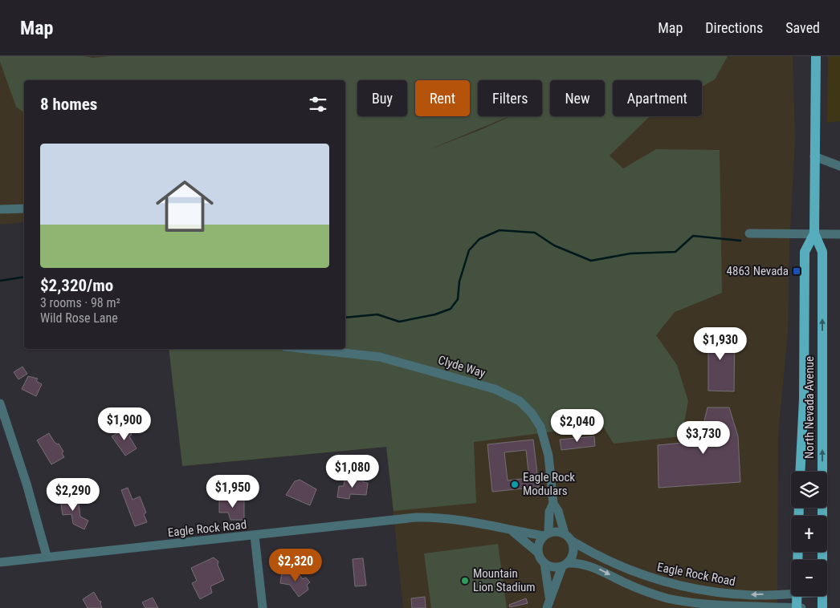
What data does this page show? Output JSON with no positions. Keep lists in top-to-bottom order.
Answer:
{
  "streets": {
    "main road": ["North Nevada Avenue"],
    "street": ["Clyde Way", "Eagle Rock Road"]
  },
  "places": {
    "transit": ["4863 Nevada"],
    "other": ["Eagle Rock Modulars", "Mountain Lion Stadium"]
  },
  "page": {
    "header": "Map",
    "nav": ["Map", "Directions", "Saved"],
    "chip": [
      "Buy",
      "Rent",
      "Filters",
      "New",
      "Apartment"
    ],
    "heading": "8 homes",
    "list": [
      {
        "name": "$2,320/mo",
        "note": "3 rooms · 98 m² · Wild Rose Lane"
      }
    ],
    "price": [
      "$1,930",
      "$1,900",
      "$2,040",
      "$3,730",
      "$1,080",
      "$1,950",
      "$2,290",
      "$2,320"
    ],
    "map_buttons": ["+", "−"]
  }
}
